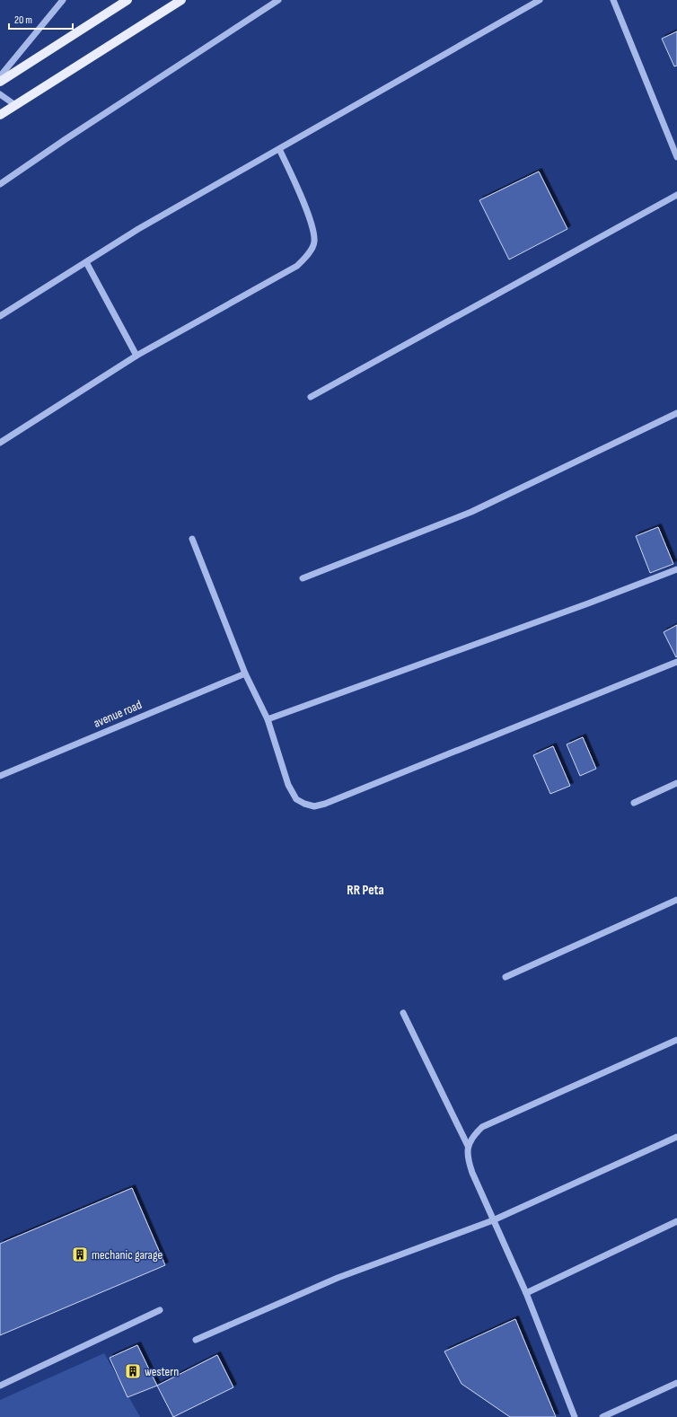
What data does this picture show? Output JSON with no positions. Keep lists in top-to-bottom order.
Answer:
{
  "streets": {
    "street": ["avenue road"]
  },
  "districts": ["RR Peta"],
  "places": {
    "building": ["mechanic garage", "western"]
  },
  "scale_bar": "20 m"
}
